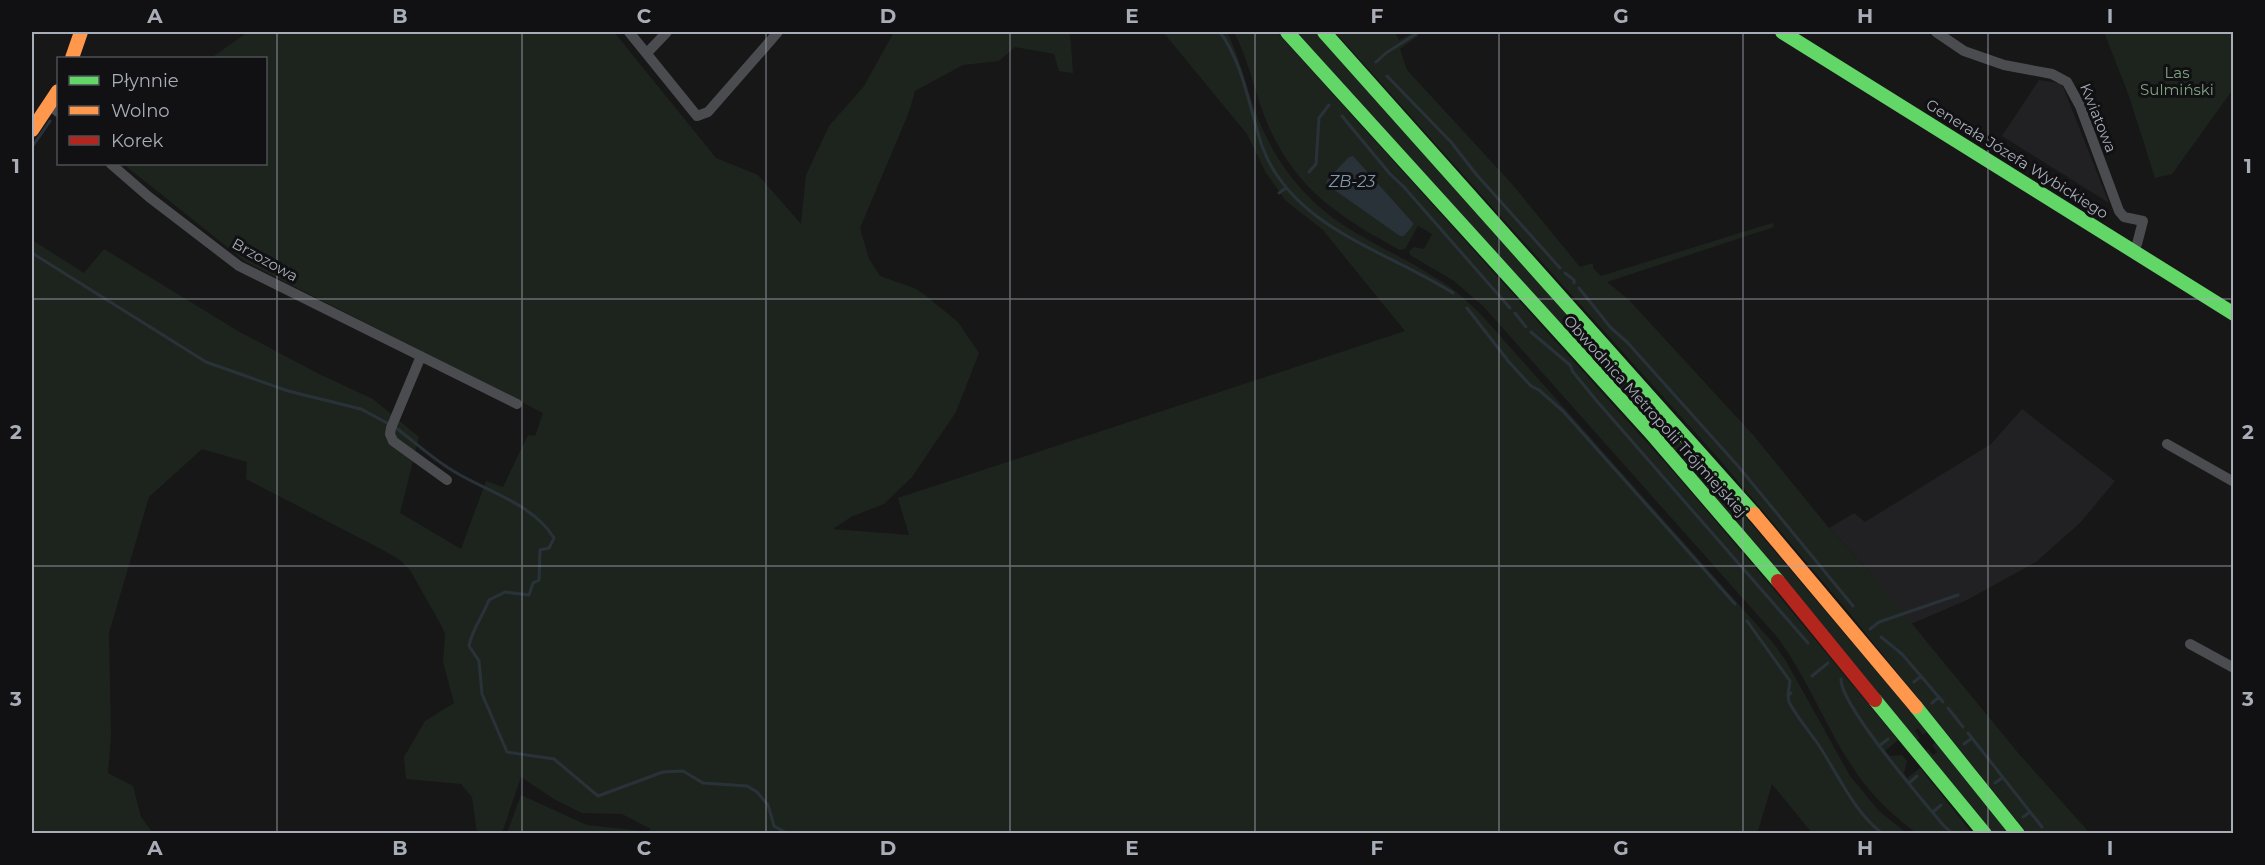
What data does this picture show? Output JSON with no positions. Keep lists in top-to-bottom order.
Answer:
{
  "streets": {
    "main road": ["Generała Józefa Wybickiego", "Obwodnica Metropolii Trójmiejskiej"],
    "street": ["Kwiatowa", "Brzozowa"]
  },
  "crossings": [
    ["Kwiatowa", "Generała Józefa Wybickiego"]
  ],
  "water": ["ZB-23"],
  "parks": ["Las Sulmiński"],
  "legend": ["Płynnie", "Wolno", "Korek"],
  "grid": {
    "columns": [
      "A",
      "B",
      "C",
      "D",
      "E",
      "F",
      "G",
      "H",
      "I"
    ],
    "rows": ["1", "2", "3"]
  }
}
